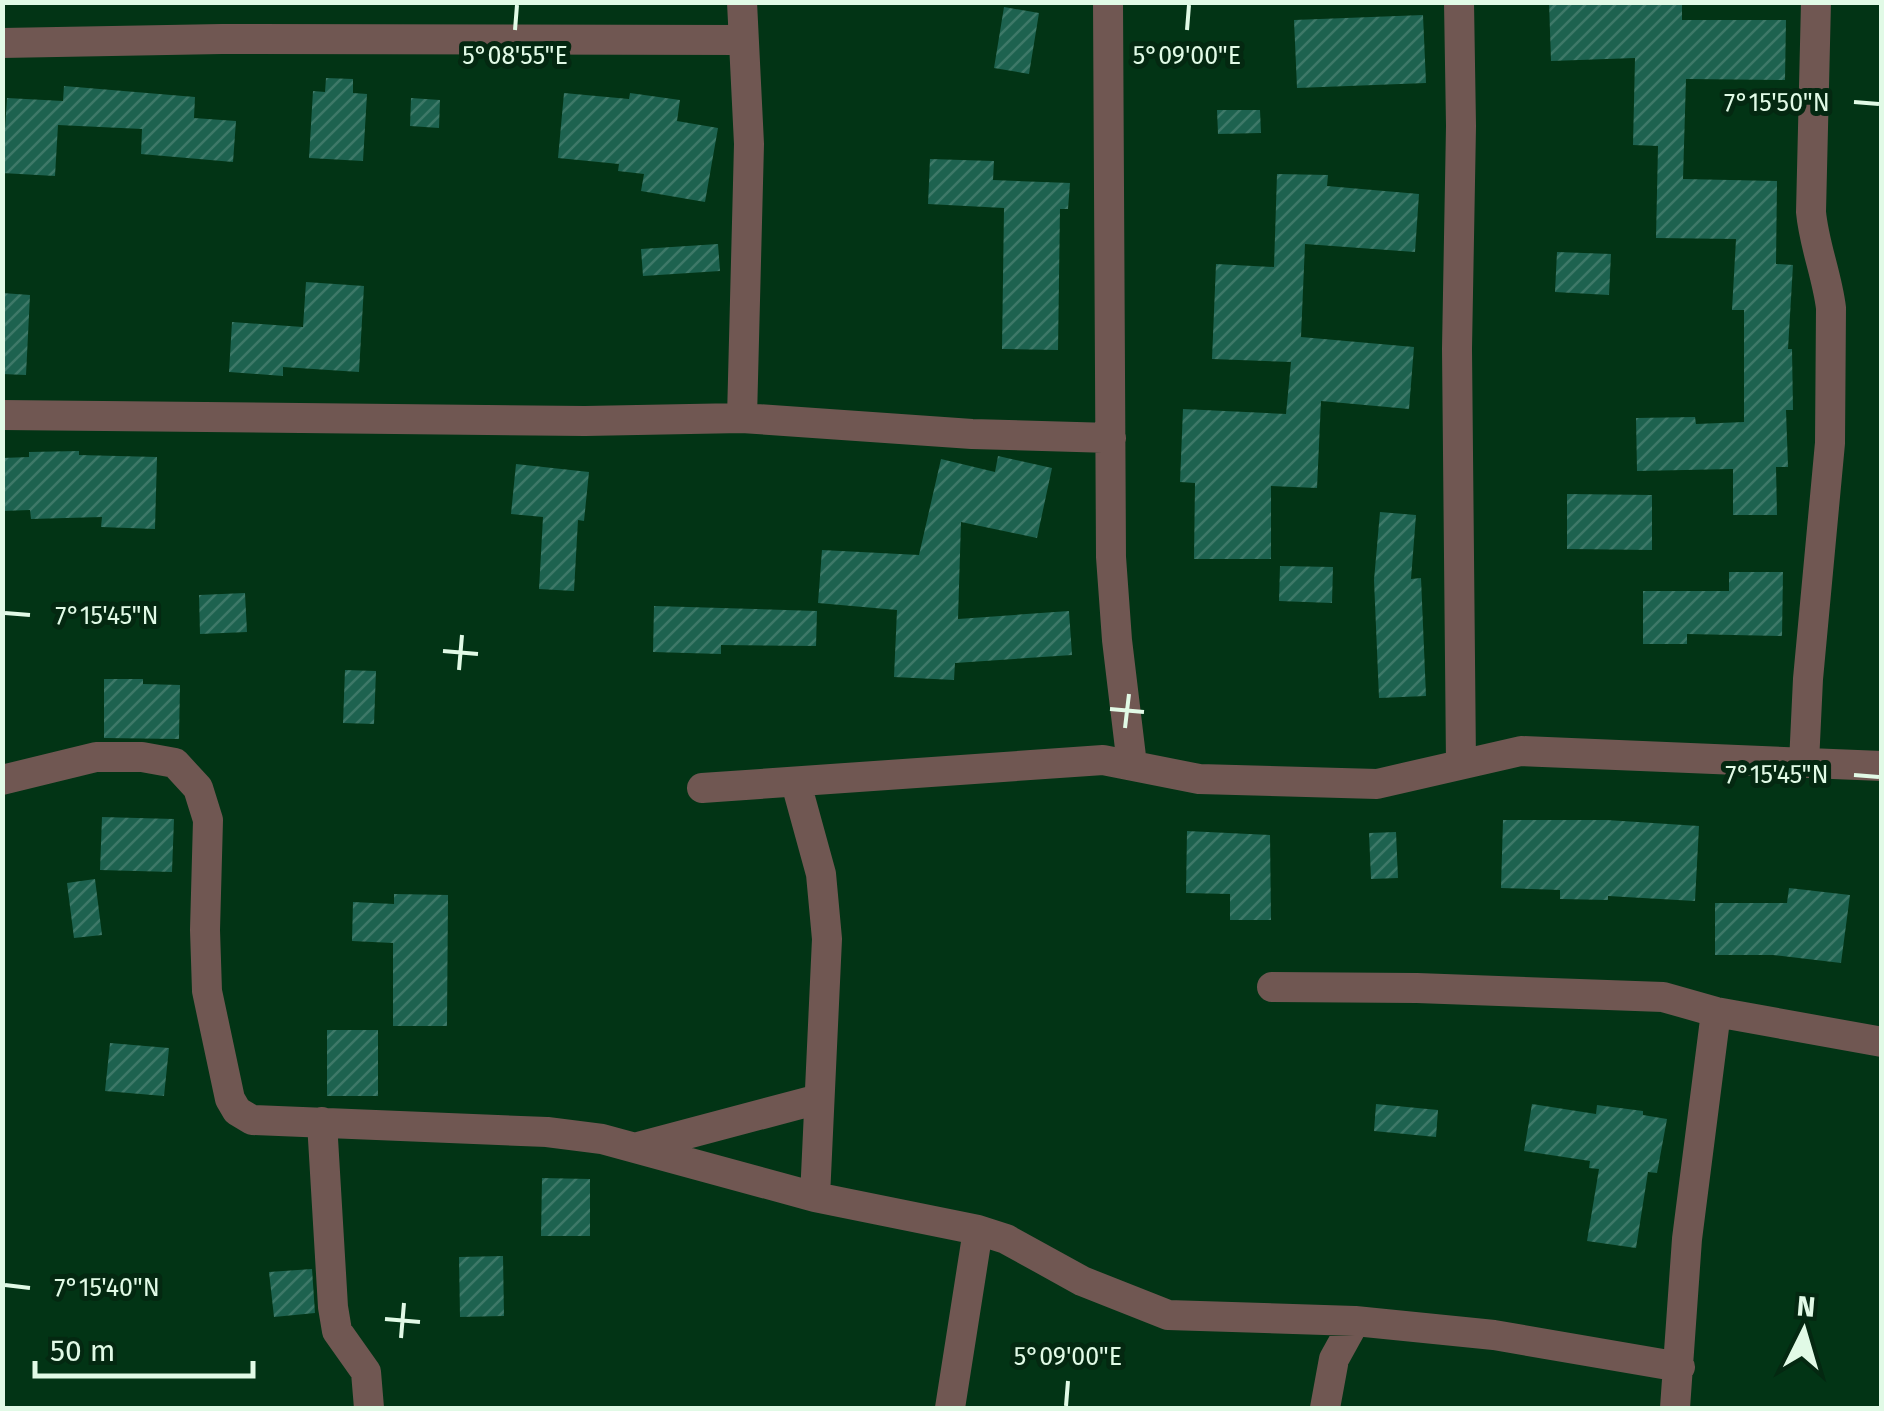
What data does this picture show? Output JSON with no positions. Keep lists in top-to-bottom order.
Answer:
{
  "scale_bar": "50 m",
  "north": "top",
  "coordinates": [
    "5°08'55\"E",
    "5°09'00\"E",
    "7°15'50\"N",
    "7°15'45\"N",
    "7°15'40\"N"
  ]
}
